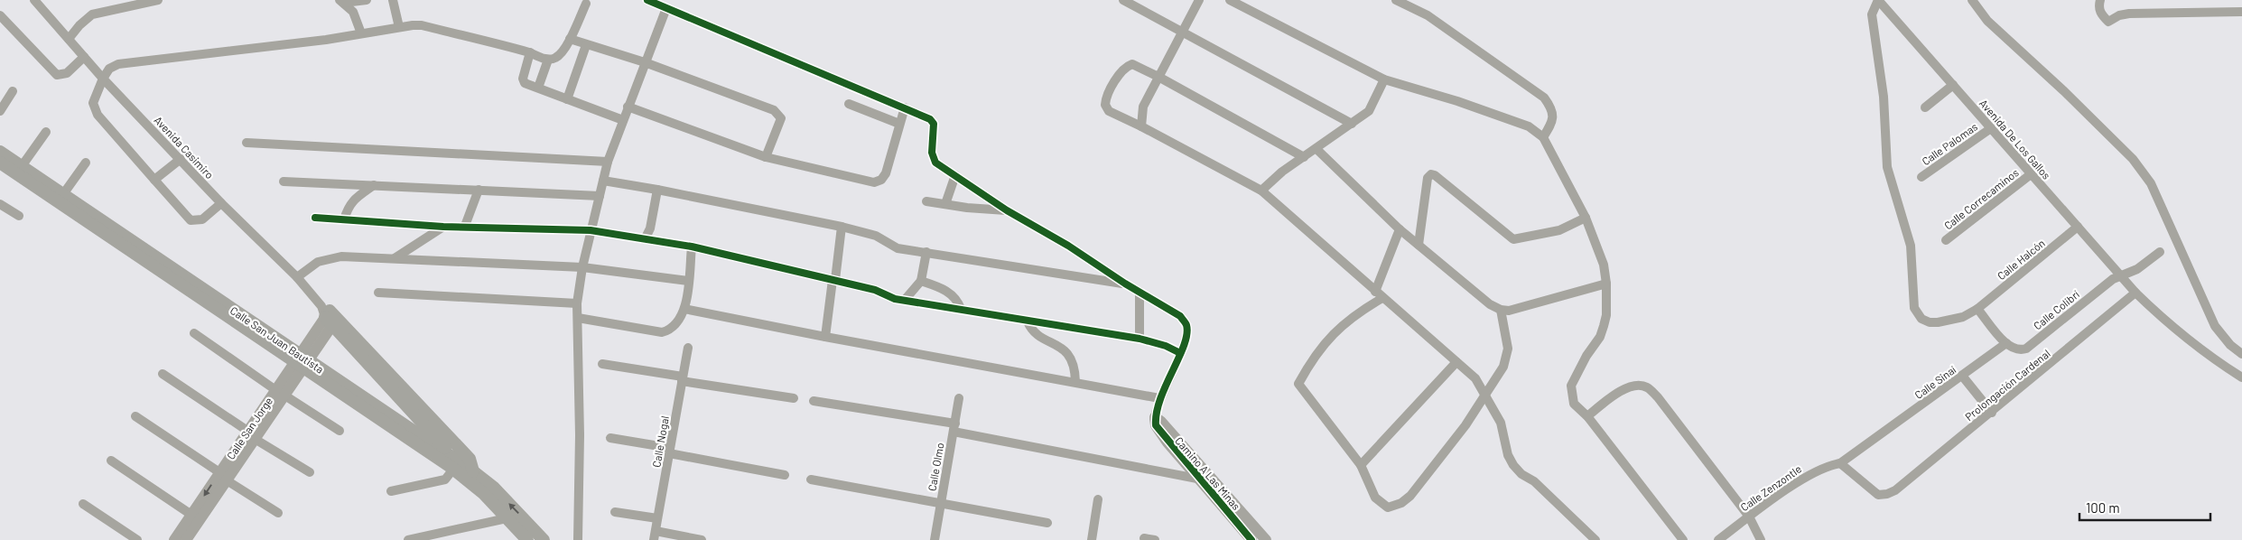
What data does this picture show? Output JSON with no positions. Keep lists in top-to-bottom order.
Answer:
{
  "streets": {
    "main road": ["Calle San Juan Bautista"],
    "street": [
      "Avenida De Los Gallos",
      "Calle Palomas",
      "Avenida Casimiro",
      "Calle Correcaminos",
      "Calle Halcón",
      "Calle Colibrí",
      "Calle Sinaí",
      "Prolongación Cardenal",
      "Calle San Jorge",
      "Calle Nogal",
      "Calle Olmo",
      "Camino A Las Minas",
      "Calle Zenzontle"
    ]
  },
  "crossings": [
    ["Avenida De Los Gallos", "Calle Palomas"],
    ["Avenida De Los Gallos", "Calle Correcaminos"],
    ["Avenida De Los Gallos", "Calle Halcón"],
    ["Avenida De Los Gallos", "Calle Colibrí"],
    ["Avenida De Los Gallos", "Prolongación Cardenal"],
    ["Avenida Casimiro", "Calle San Jorge"],
    ["Calle Colibrí", "Calle Sinaí"],
    ["Calle San Juan Bautista", "Calle San Jorge"],
    ["Calle Sinaí", "Prolongación Cardenal"],
    ["Calle Sinaí", "Calle Zenzontle"],
    ["Prolongación Cardenal", "Calle Zenzontle"]
  ],
  "scale_bar": "100 m"
}
